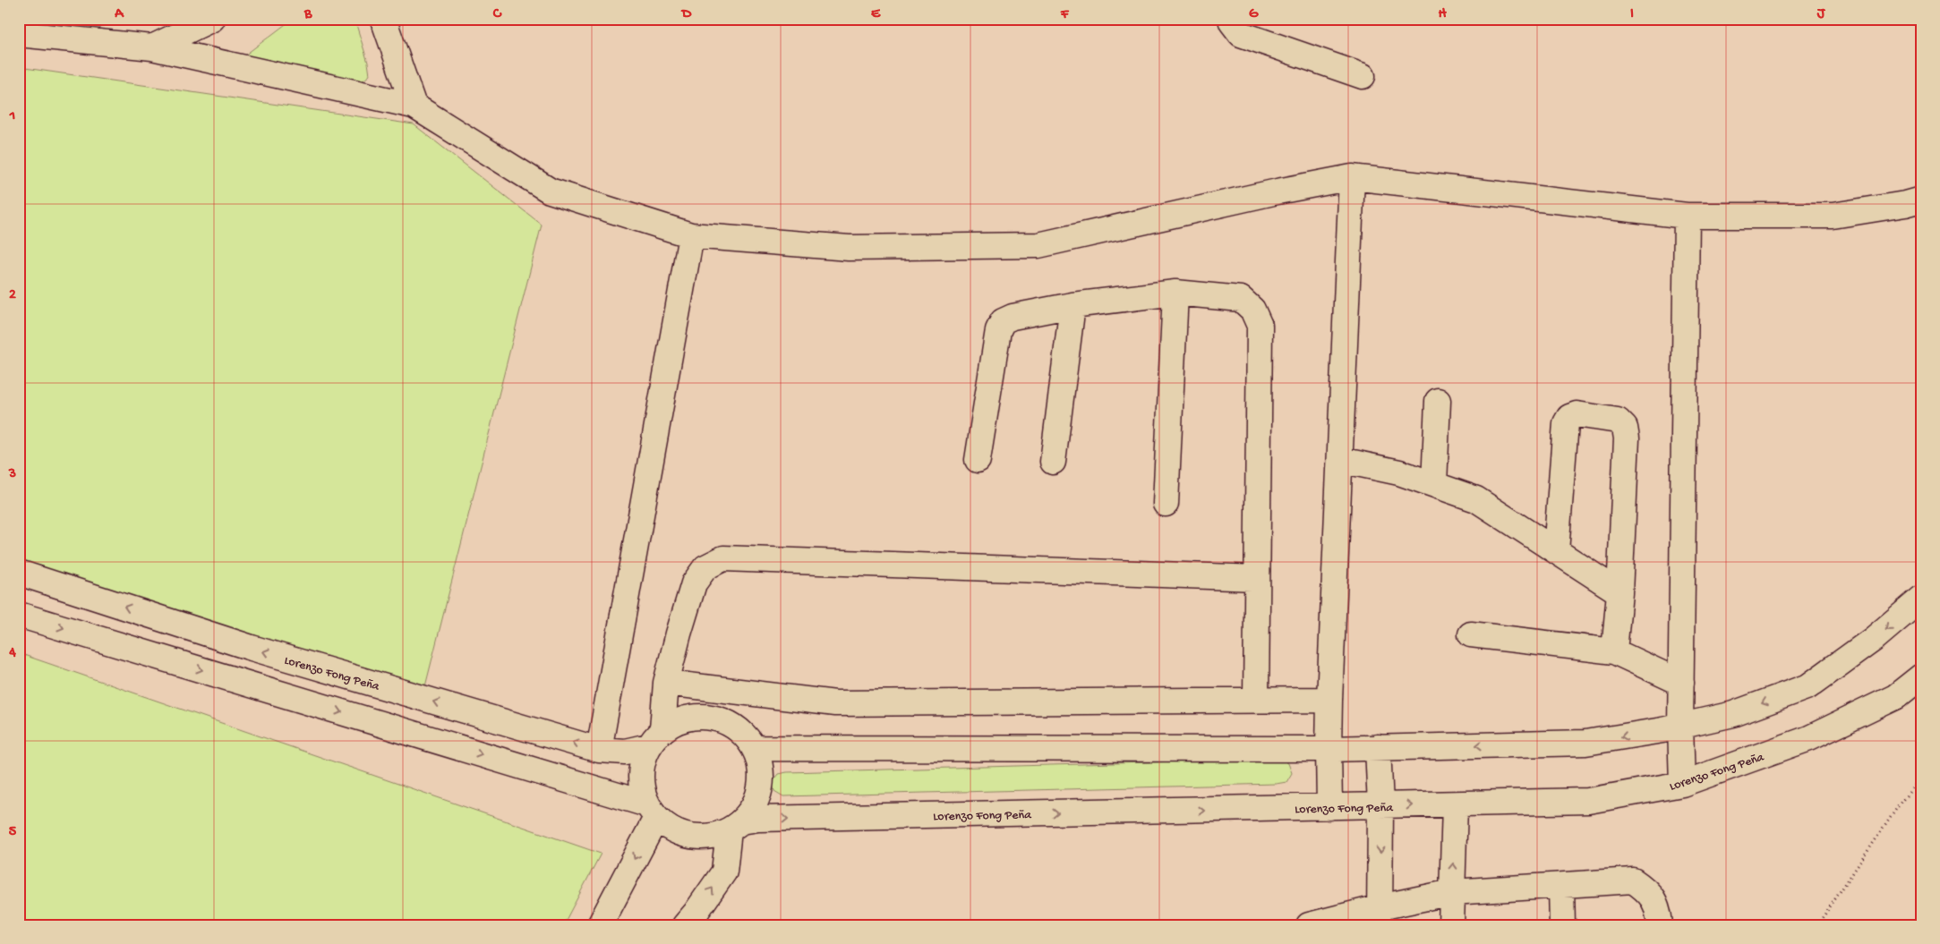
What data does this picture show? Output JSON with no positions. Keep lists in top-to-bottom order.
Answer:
{
  "streets": {
    "street": ["Lorenzo Fong Peña"]
  },
  "grid": {
    "columns": [
      "A",
      "B",
      "C",
      "D",
      "E",
      "F",
      "G",
      "H",
      "I",
      "J"
    ],
    "rows": [
      "1",
      "2",
      "3",
      "4",
      "5"
    ]
  }
}
